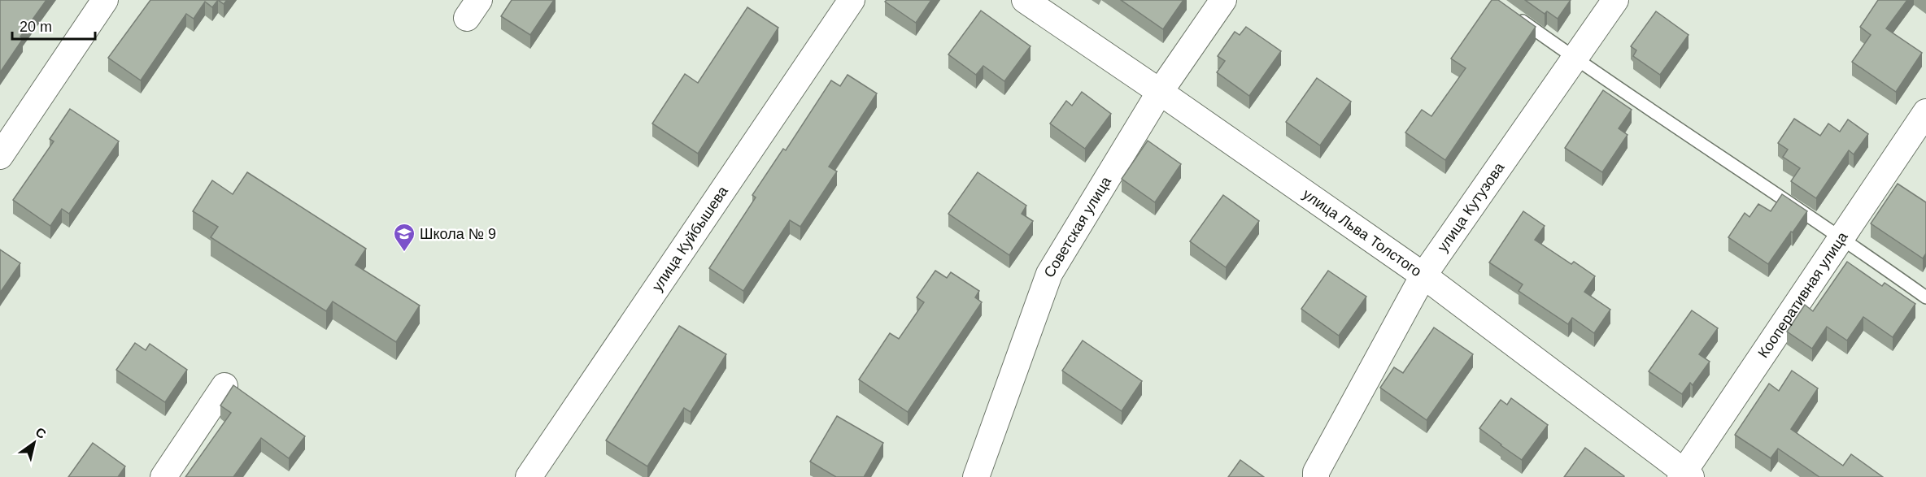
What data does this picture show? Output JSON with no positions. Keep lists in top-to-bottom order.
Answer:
{
  "streets": {
    "street": [
      "улица Кутузова",
      "Советская улица",
      "улица Льва Толстого",
      "улица Куйбышева",
      "Кооперативная улица"
    ]
  },
  "crossings": [
    ["улица Кутузова", "улица Льва Толстого"],
    ["Советская улица", "улица Льва Толстого"],
    ["улица Льва Толстого", "Кооперативная улица"]
  ],
  "places": {
    "school or university": ["Школа № 9"]
  },
  "scale_bar": "20 m",
  "north": "top right"
}
